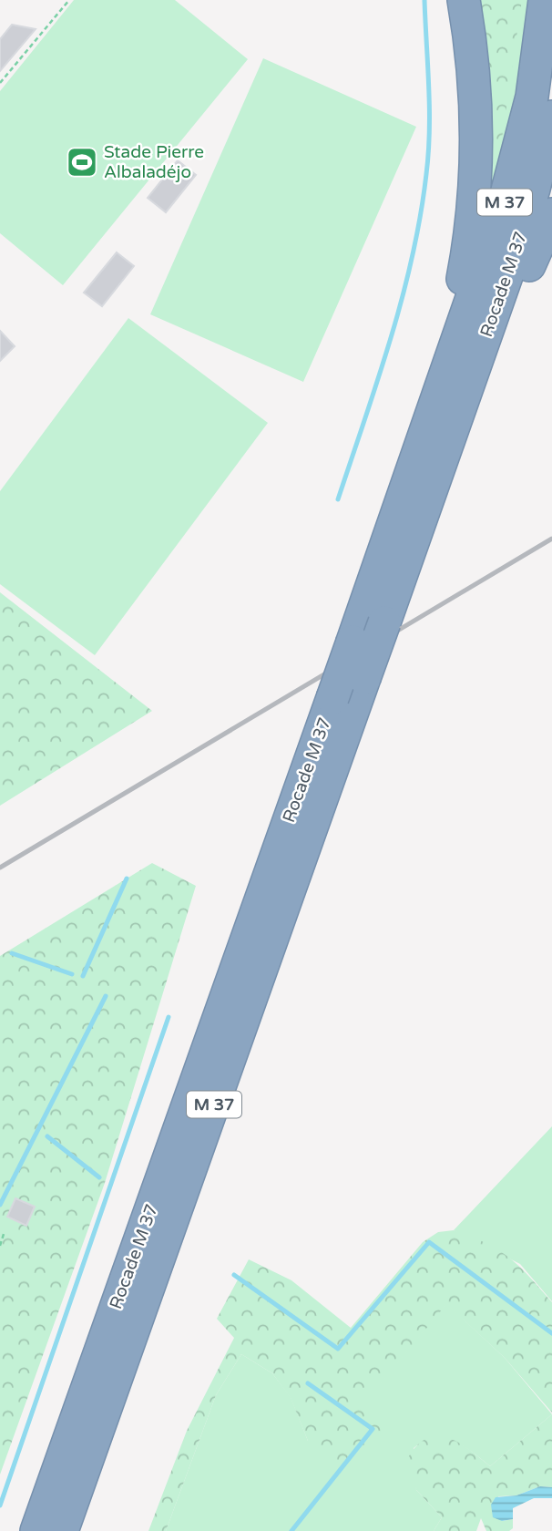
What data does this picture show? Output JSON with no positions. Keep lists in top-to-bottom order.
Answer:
{
  "streets": {
    "highway": ["M 37", "Rocade M 37"]
  },
  "places": {
    "sports": ["Stade Pierre Albaladéjo"]
  }
}
